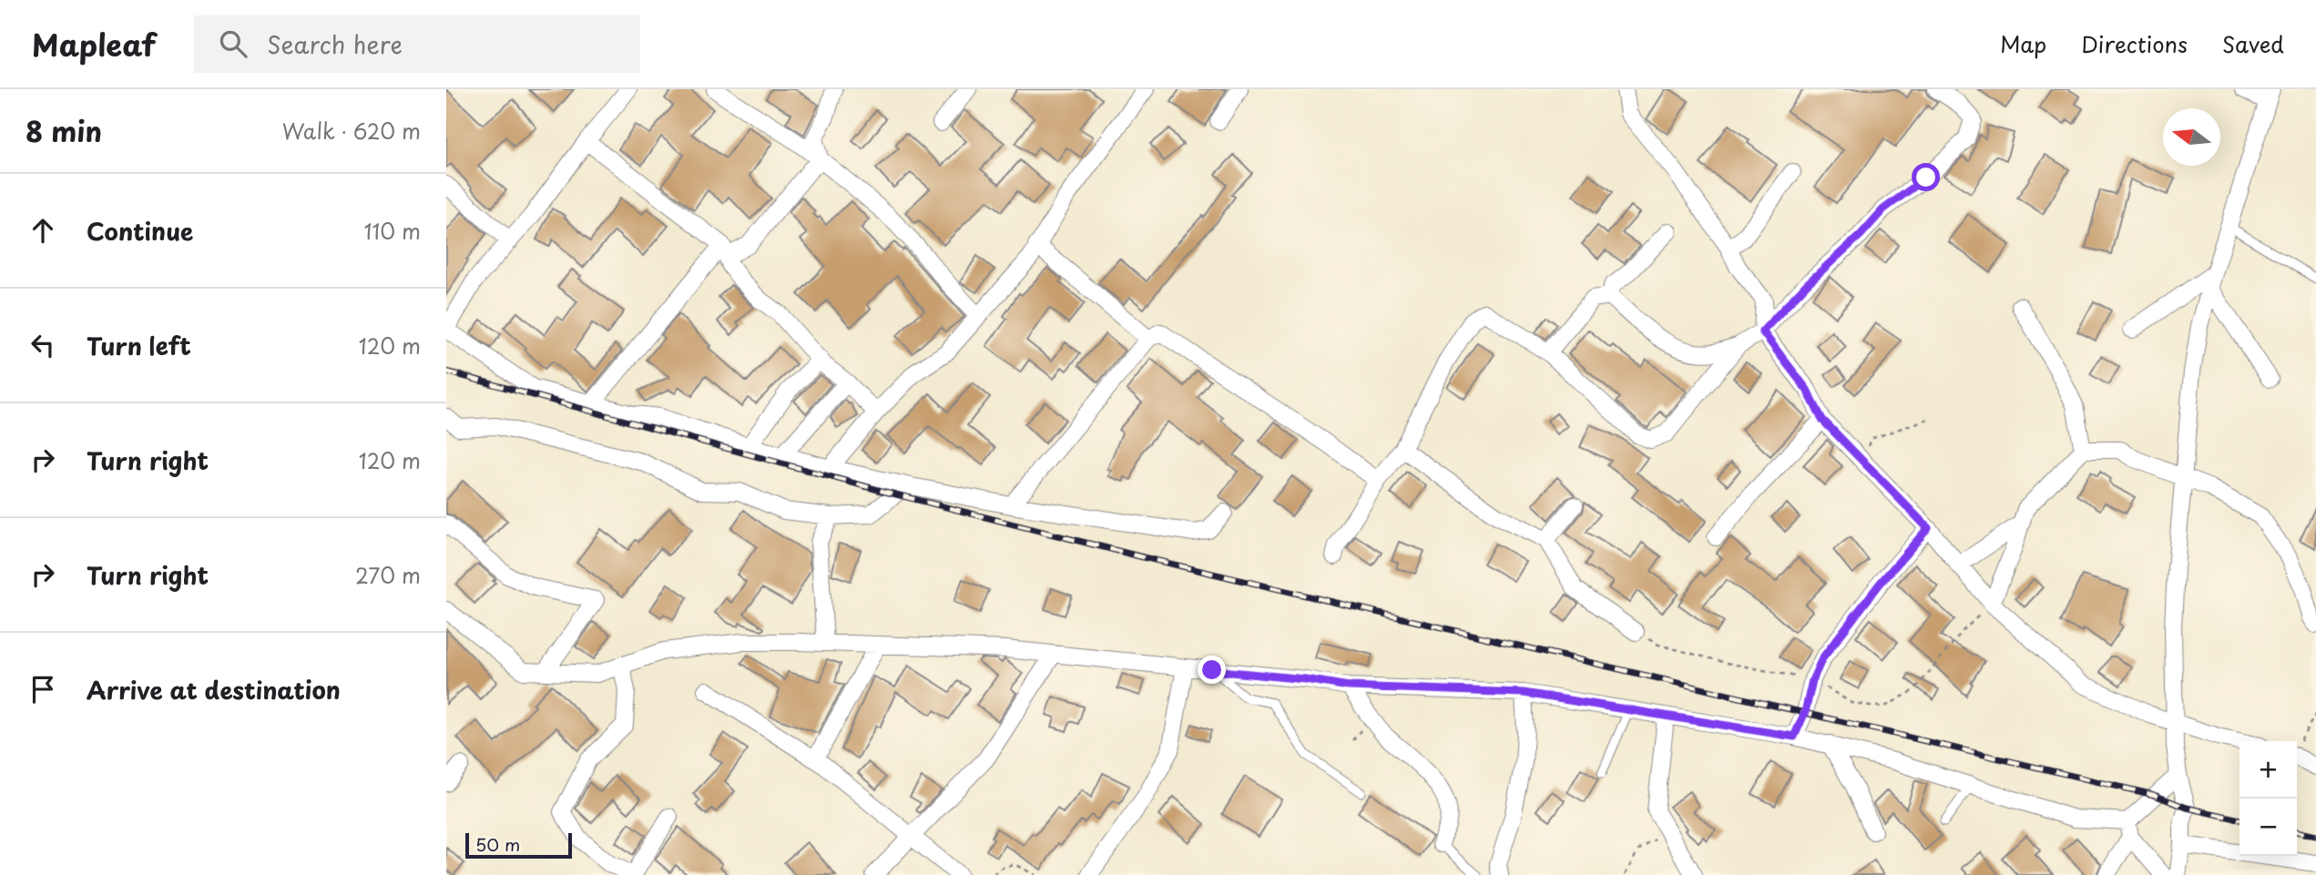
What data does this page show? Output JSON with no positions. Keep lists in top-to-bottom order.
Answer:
{
  "scale_bar": "50 m",
  "north": "left",
  "page": {
    "header": "Mapleaf",
    "search": "Search here",
    "nav": ["Map", "Directions", "Saved"],
    "heading": ["8 min", "Walk · 620 m"],
    "list": [
      ["Continue", "110 m"],
      ["Turn left", "120 m"],
      ["Turn right", "120 m"],
      ["Turn right", "270 m"],
      "Arrive at destination"
    ],
    "map_buttons": ["+", "−"],
    "scale": "50 m"
  }
}
